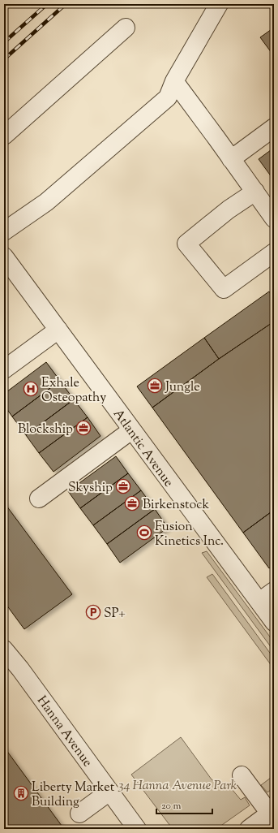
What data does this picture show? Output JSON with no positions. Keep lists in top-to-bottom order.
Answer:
{
  "streets": {
    "street": ["Atlantic Avenue", "Hanna Avenue"]
  },
  "parks": ["34 Hanna Avenue Park"],
  "places": {
    "office": [
      "Jungle",
      "Blockship",
      "Skyship",
      "Birkenstock"
    ],
    "hospital": ["Exhale Osteopathy"],
    "sports": ["Fusion Kinetics Inc."],
    "parking": ["SP+"],
    "building": ["Liberty Market Building"]
  },
  "scale_bar": "20 m"
}
